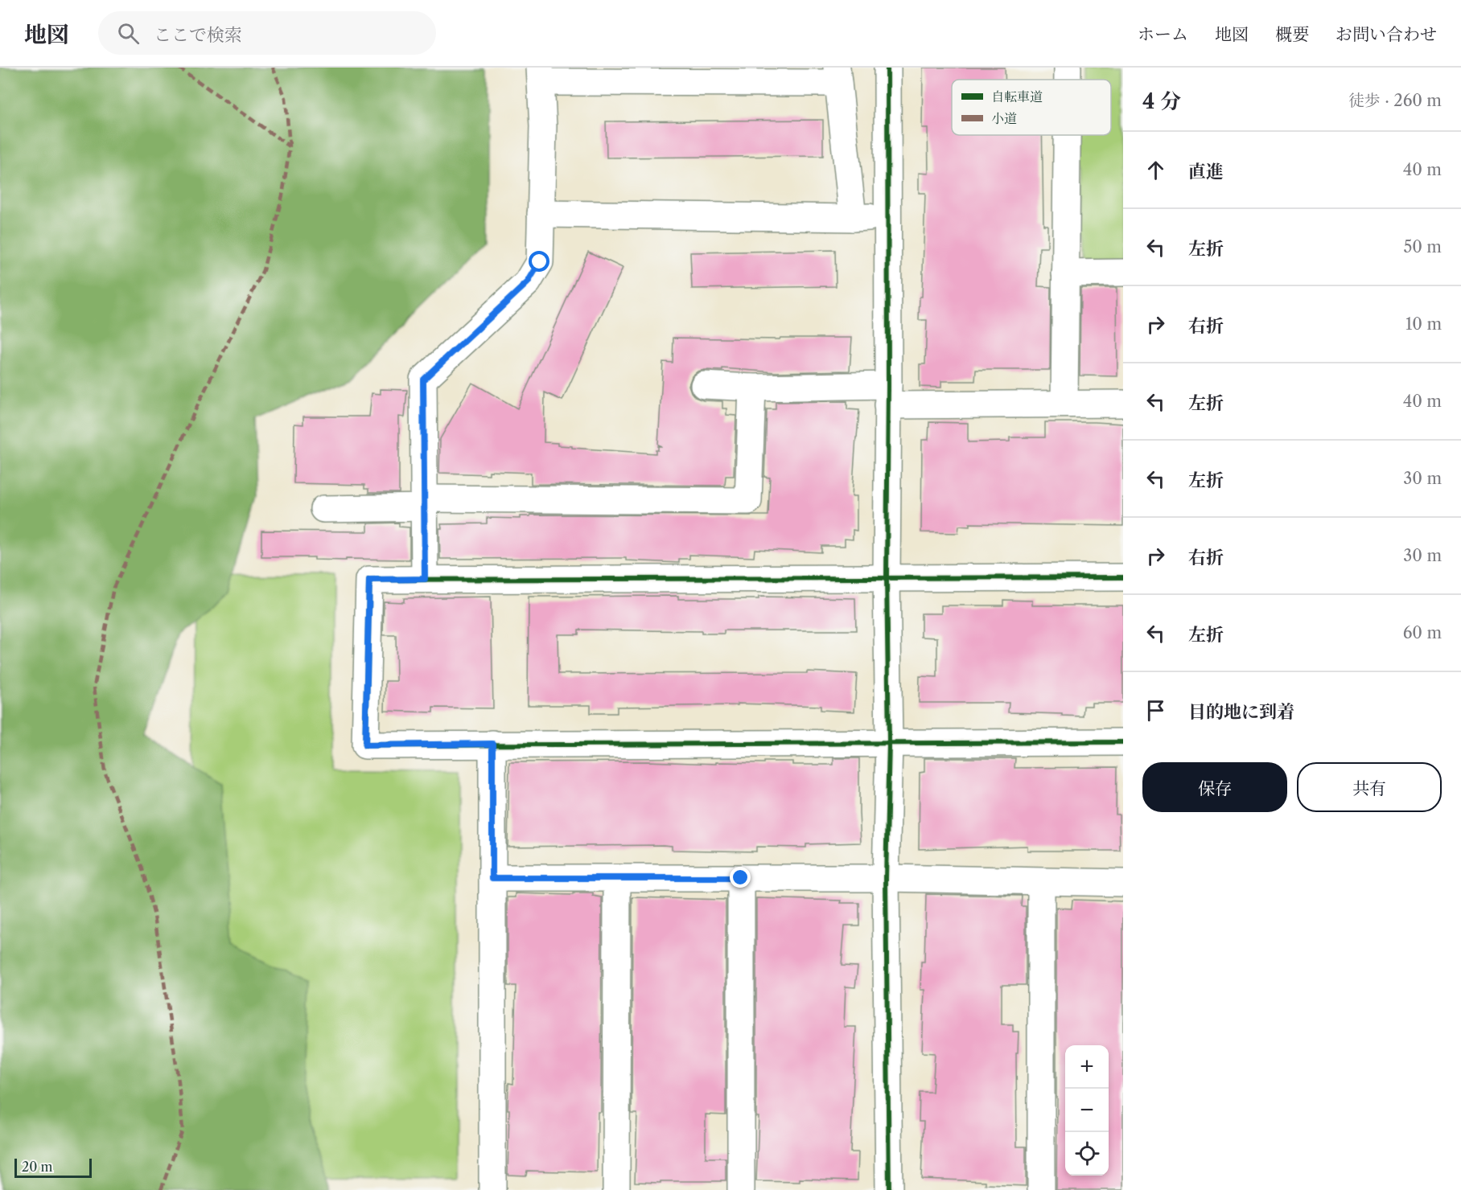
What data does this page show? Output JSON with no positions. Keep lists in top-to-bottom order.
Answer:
{
  "legend": ["自転車道", "小道"],
  "scale_bar": "20 m",
  "page": {
    "header": "地図",
    "search": "ここで検索",
    "nav": [
      "ホーム",
      "地図",
      "概要",
      "お問い合わせ"
    ],
    "heading": ["4 分", "徒歩 · 260 m"],
    "list": [
      ["直進", "40 m"],
      ["左折", "50 m"],
      ["右折", "10 m"],
      ["左折", "40 m"],
      ["左折", "30 m"],
      ["右折", "30 m"],
      ["左折", "60 m"],
      "目的地に到着"
    ],
    "buttons": ["保存", "共有"],
    "map_buttons": ["+", "−"],
    "scale": "20 m"
  }
}
